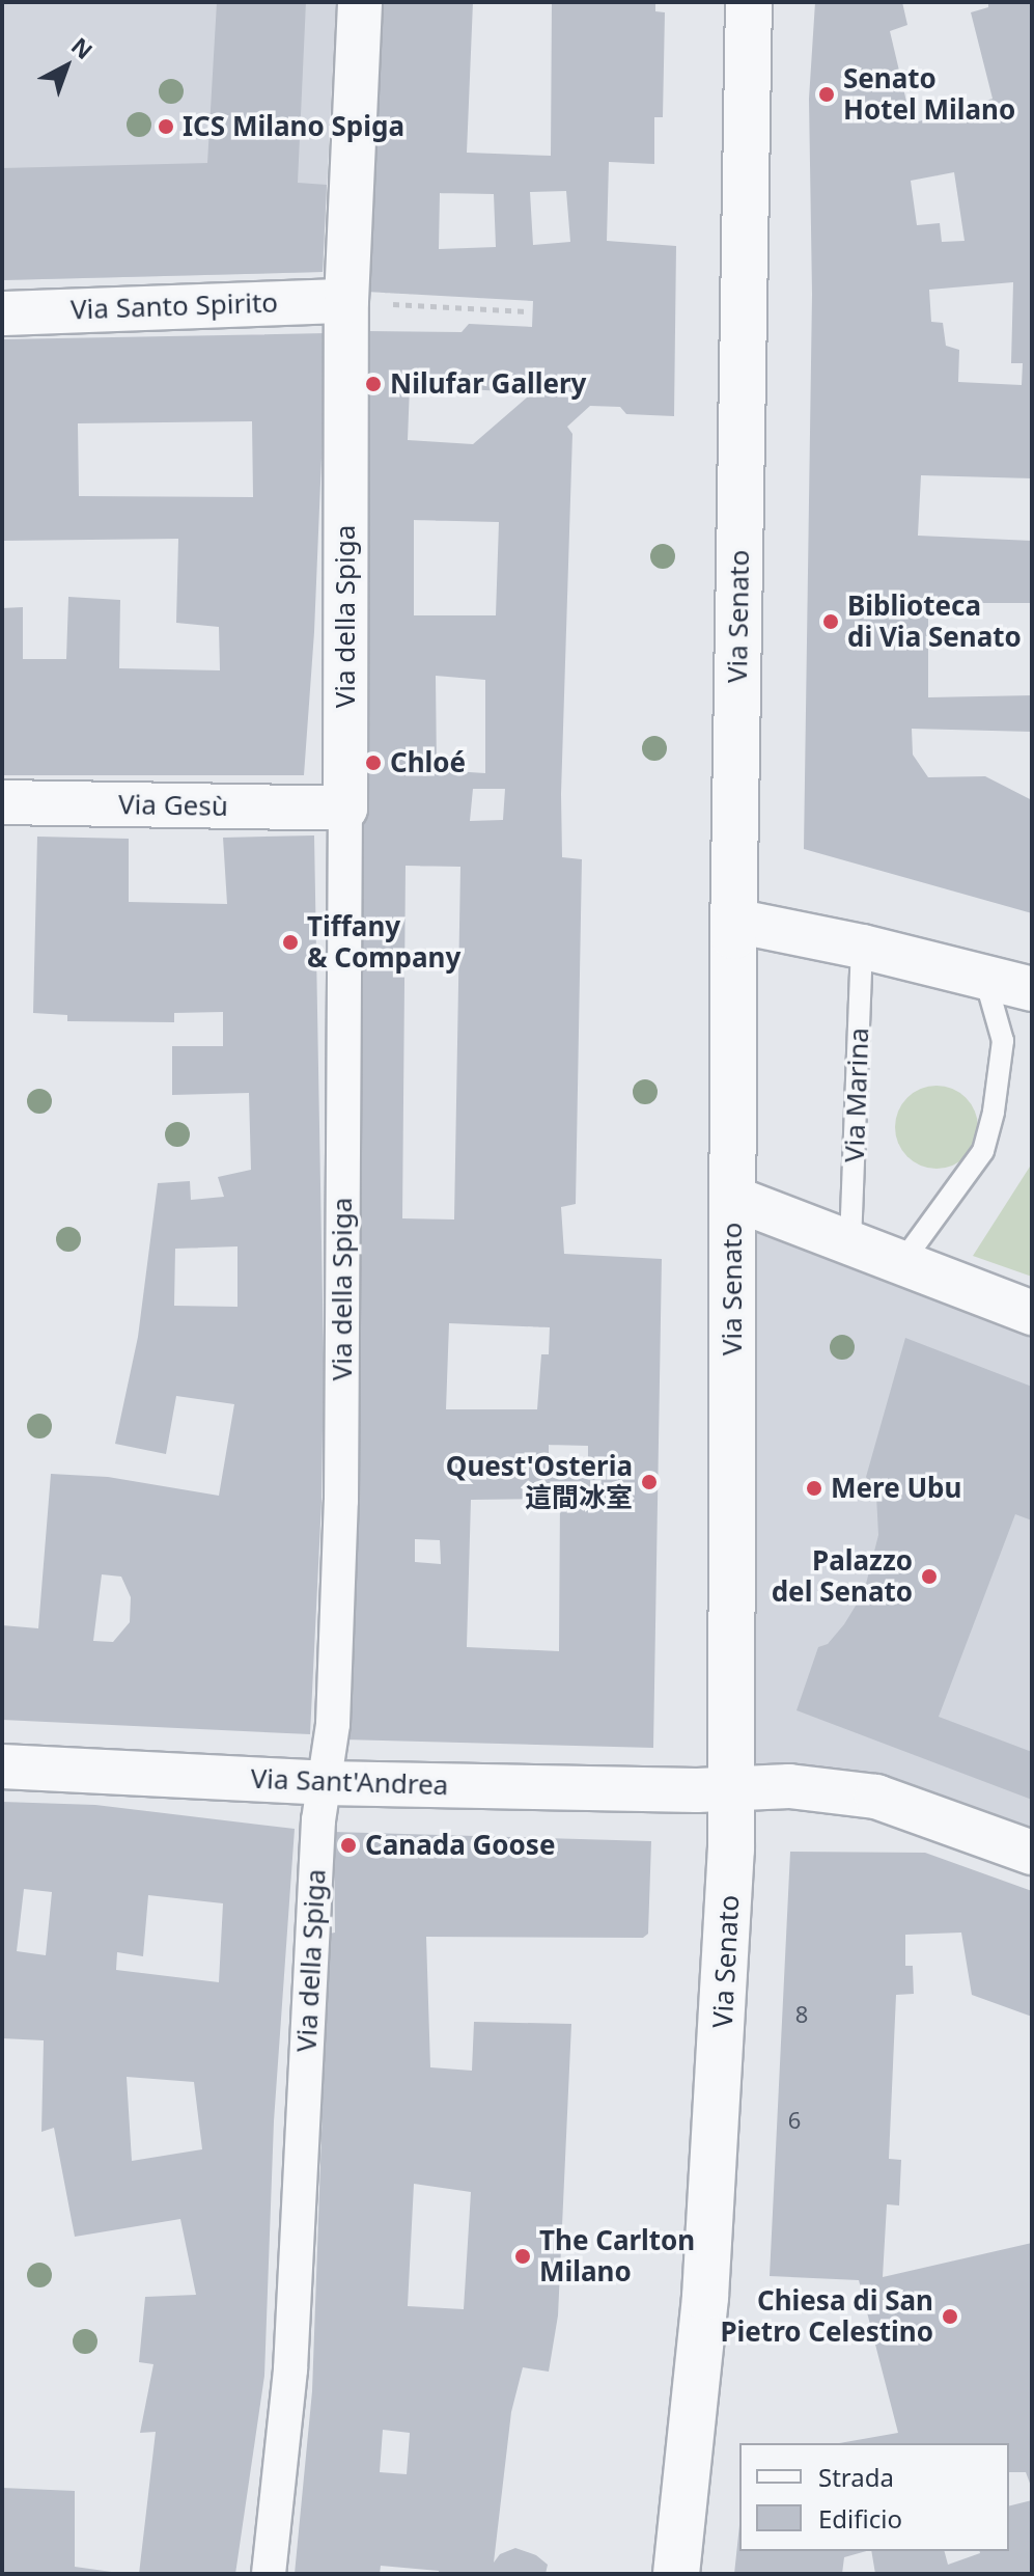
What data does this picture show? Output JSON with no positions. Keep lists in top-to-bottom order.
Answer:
{
  "streets": {
    "street": [
      "Via Santo Spirito",
      "Via della Spiga",
      "Via Senato",
      "Via Gesù",
      "Via Sant'Andrea"
    ],
    "lane": ["Via Marina"]
  },
  "crossings": [
    ["Via Santo Spirito", "Via della Spiga"],
    ["Via della Spiga", "Via Gesù"],
    ["Via della Spiga", "Via Sant'Andrea"],
    ["Via Senato", "Via Sant'Andrea"]
  ],
  "places": [
    "Senato Hotel Milano",
    "ICS Milano Spiga",
    "Nilufar Gallery",
    "Biblioteca di Via Senato",
    "Chloé",
    "Tiffany & Company",
    "Quest'Osteria 這間冰室",
    "Mere Ubu",
    "Palazzo del Senato",
    "Canada Goose",
    "The Carlton Milano",
    "Chiesa di San Pietro Celestino"
  ],
  "house_numbers": ["8", "6"],
  "legend": ["Strada", "Edificio"],
  "north": "top right"
}
